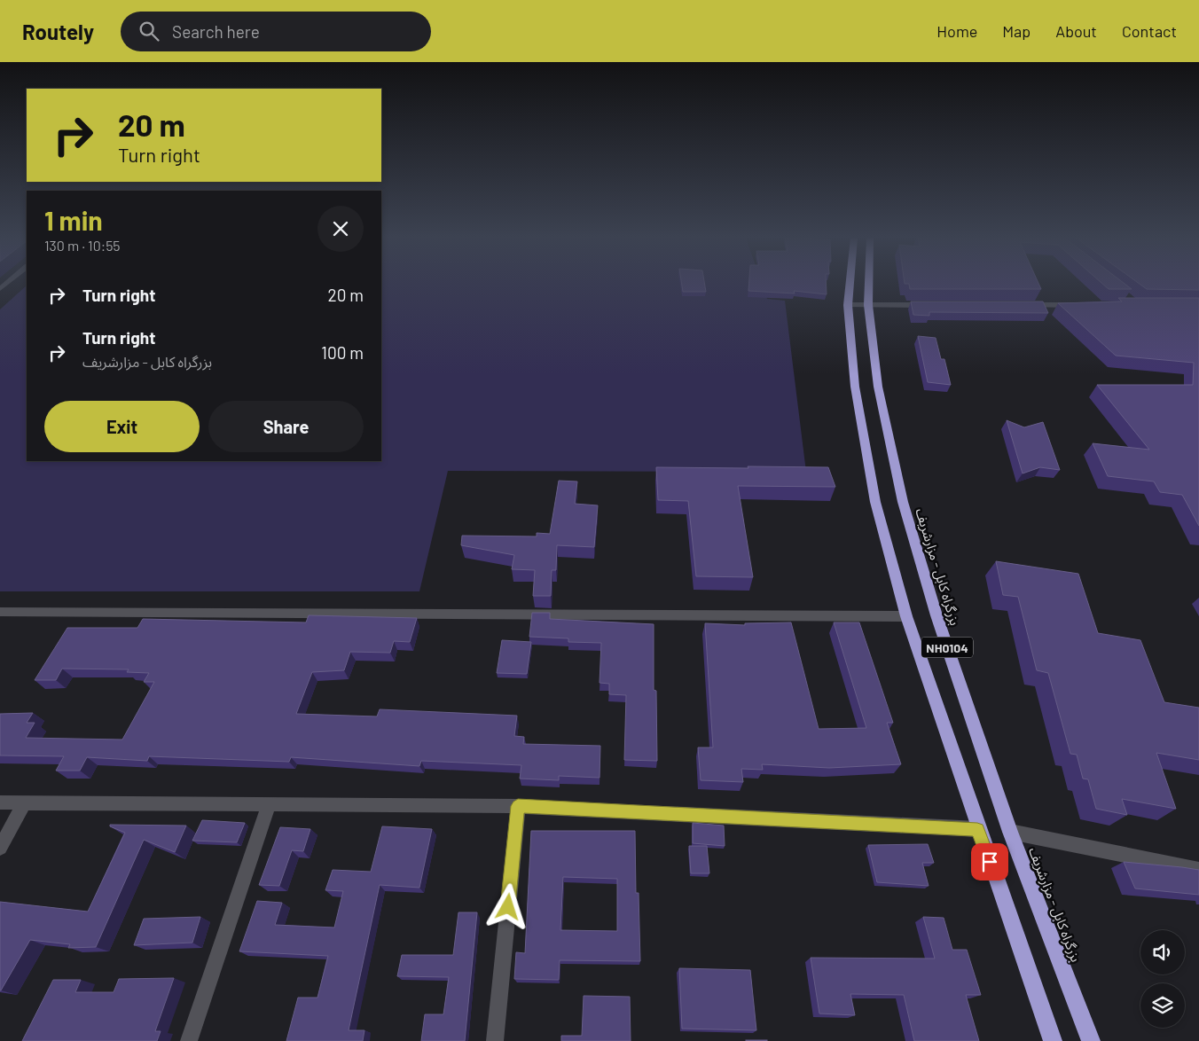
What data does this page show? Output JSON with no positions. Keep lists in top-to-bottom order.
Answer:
{
  "streets": {
    "highway": ["بزرگراه کابل - مزارشریف", "NH0104"]
  },
  "page": {
    "header": "Routely",
    "search": "Search here",
    "nav": [
      "Home",
      "Map",
      "About",
      "Contact"
    ],
    "turn": ["20 m", "Turn right"],
    "heading": ["1 min", "130 m · 10:55"],
    "list": [
      {
        "name": "Turn right",
        "value": "20 m"
      },
      {
        "name": "Turn right",
        "note": "بزرگراه کابل - مزارشریف",
        "value": "100 m"
      }
    ],
    "buttons": ["Exit", "Share"]
  }
}
